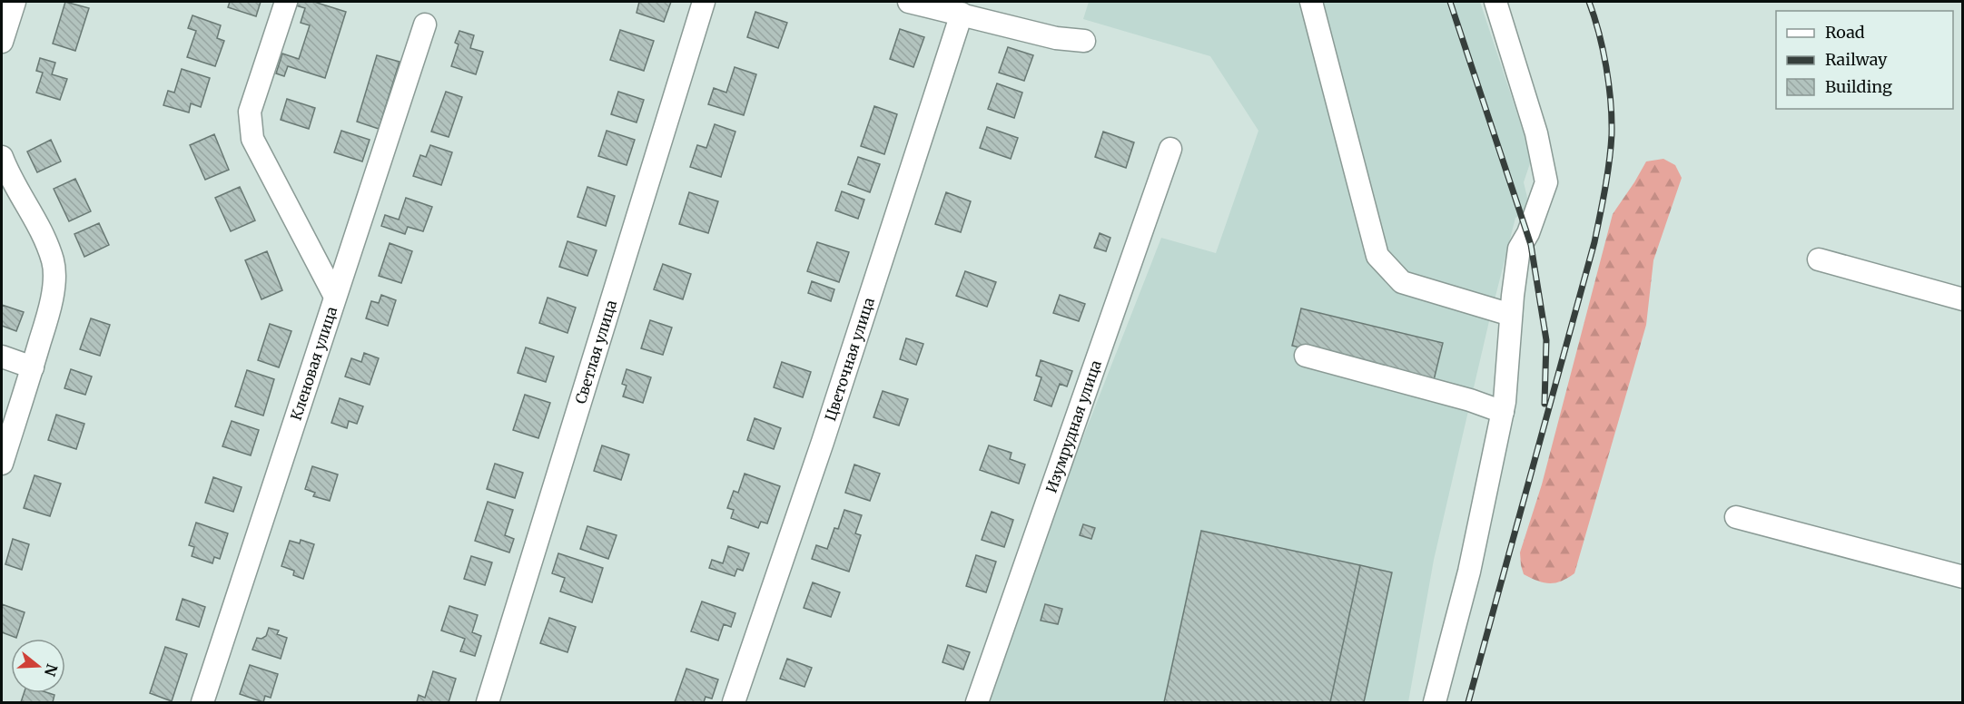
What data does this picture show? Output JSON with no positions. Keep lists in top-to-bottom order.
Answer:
{
  "streets": {
    "street": [
      "Светлая улица",
      "Цветочная улица",
      "Кленовая улица",
      "Изумрудная улица"
    ]
  },
  "legend": ["Road", "Railway", "Building"],
  "north": "right"
}
